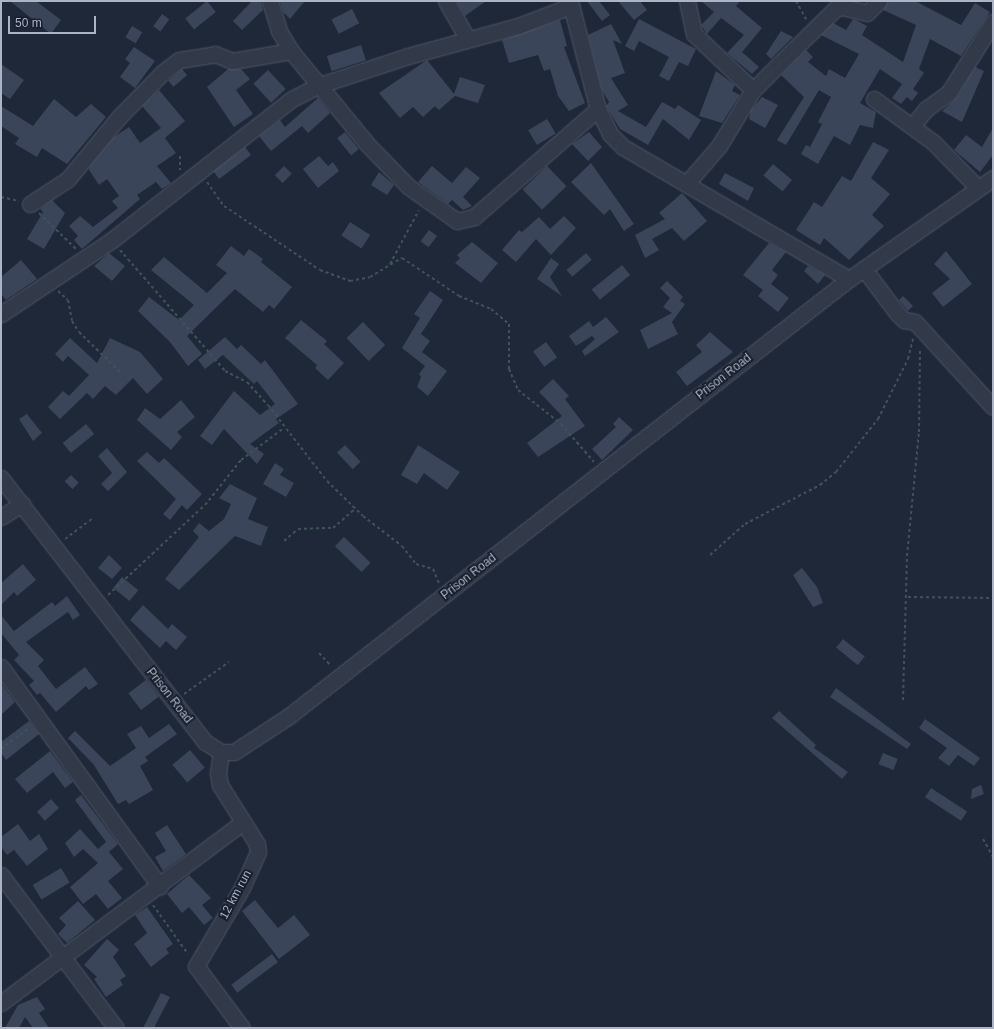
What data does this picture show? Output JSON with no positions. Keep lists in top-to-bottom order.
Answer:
{
  "streets": {
    "street": ["Prison Road", "12 km run"]
  },
  "crossings": [
    ["Prison Road", "12 km run"]
  ],
  "scale_bar": "50 m"
}
